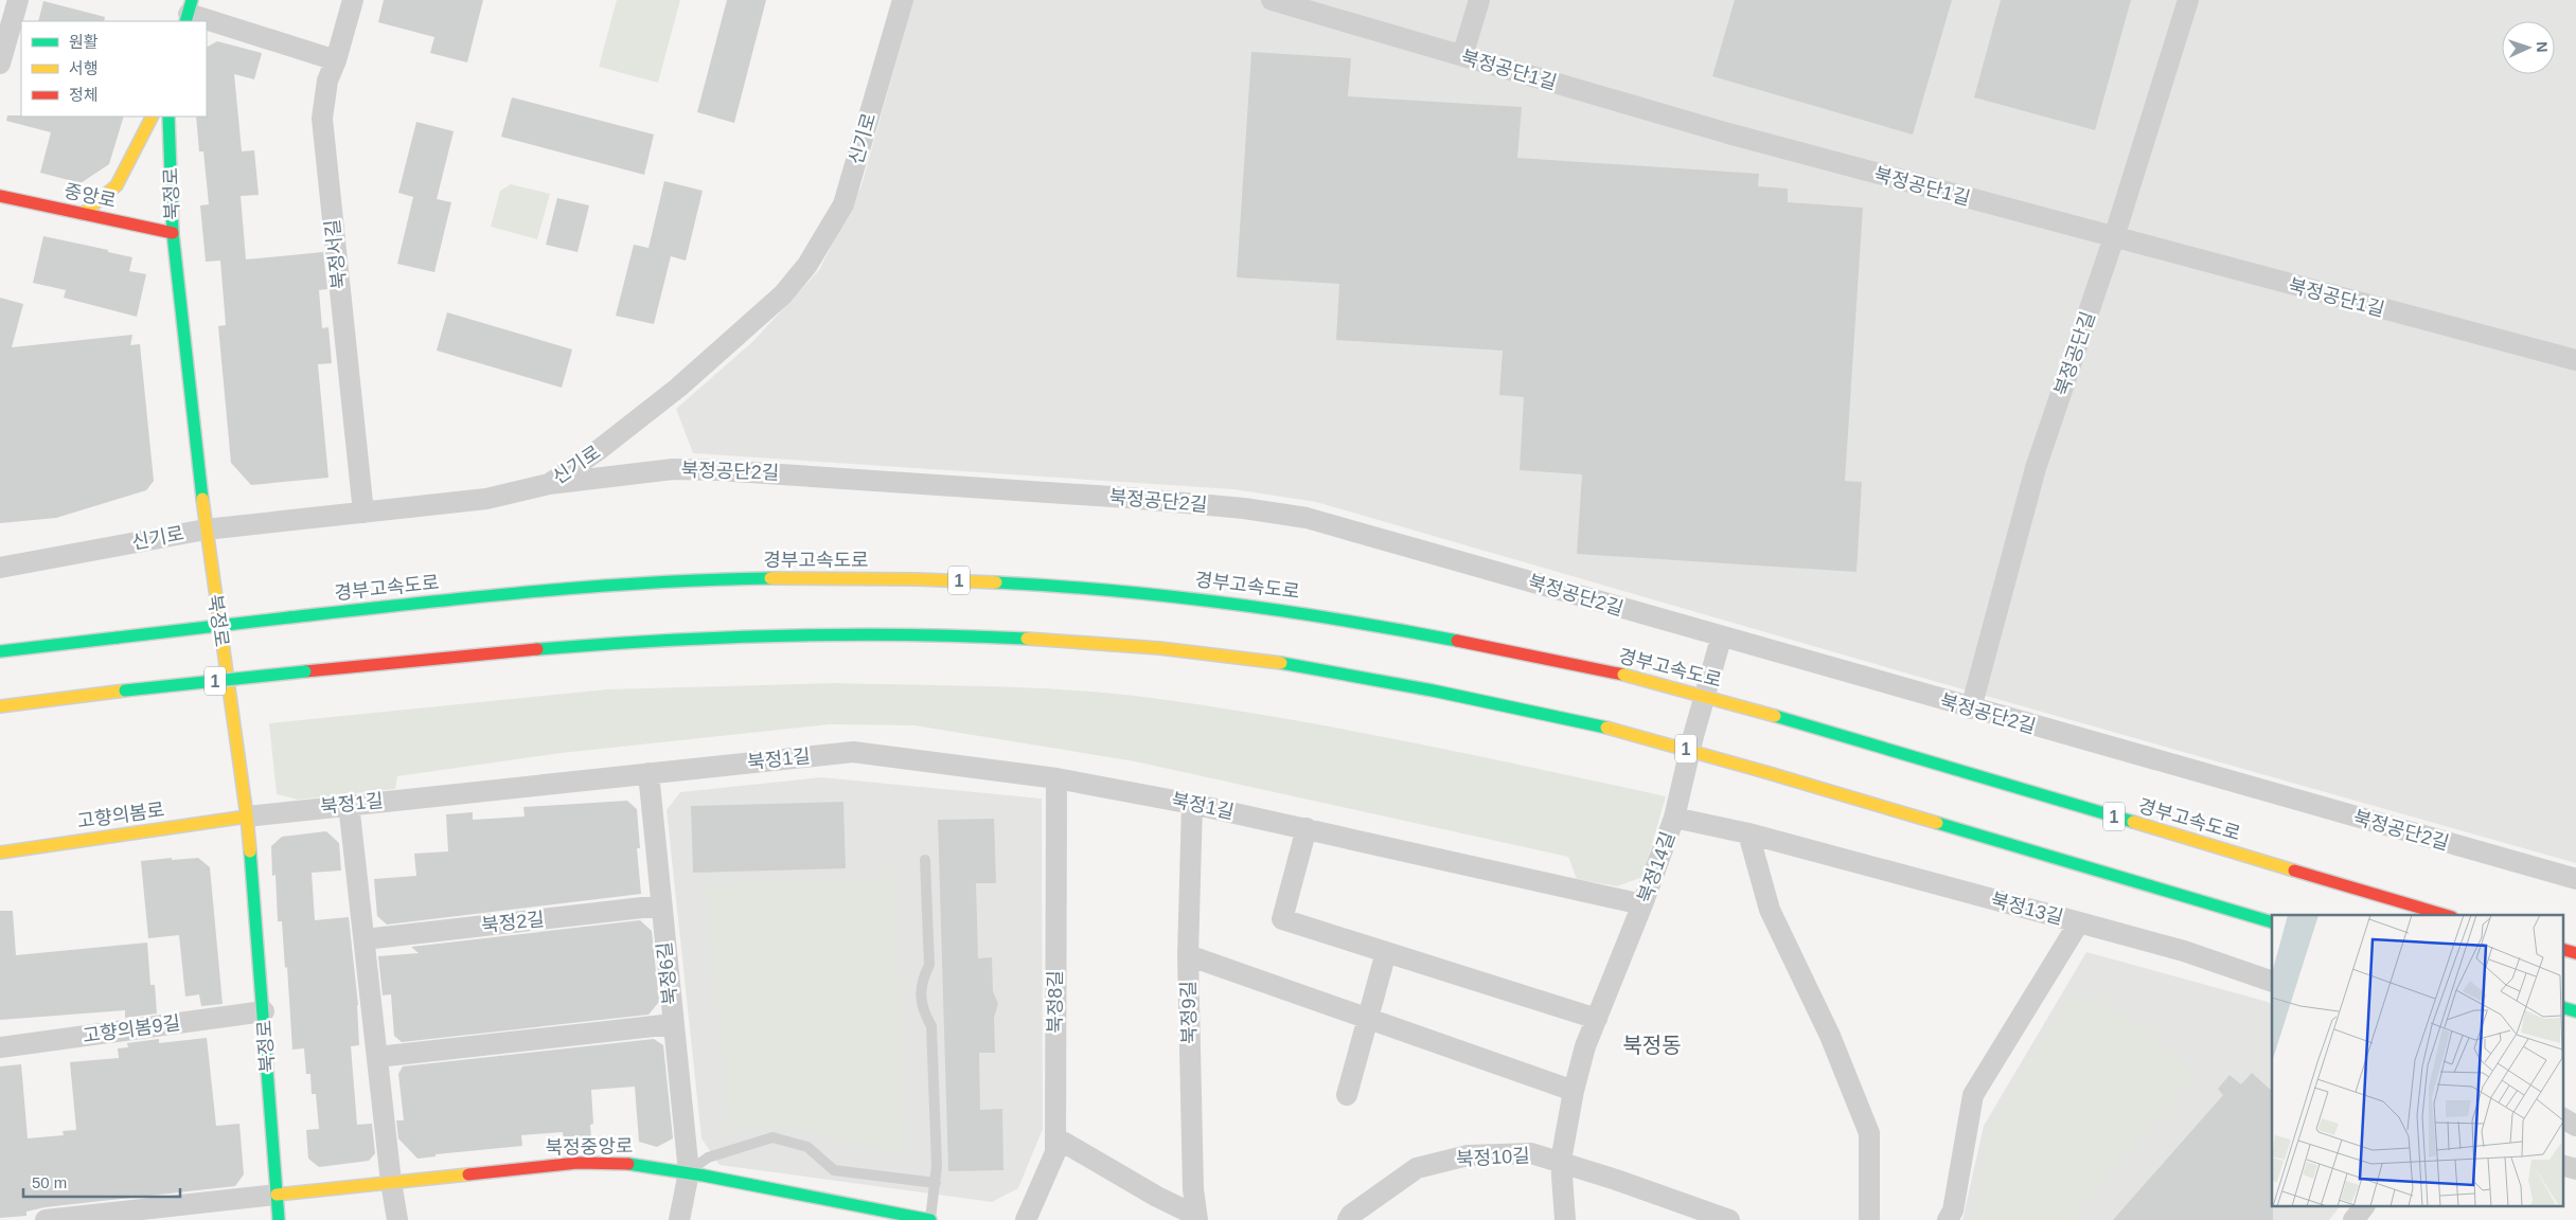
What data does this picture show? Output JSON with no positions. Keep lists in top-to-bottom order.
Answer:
{
  "streets": {
    "main road": [
      "북정로",
      "중앙로",
      "경부고속도로",
      "1",
      "고향의봄로",
      "북정중앙로"
    ],
    "street": [
      "북정공단1길",
      "신기로",
      "북정서길",
      "북정공단길",
      "북정공단2길",
      "북정1길",
      "북정14길",
      "북정13길",
      "북정2길",
      "북정6길",
      "북정8길",
      "북정9길",
      "고향의봄9길",
      "북정10길"
    ]
  },
  "crossings": [
    ["북정공단1길", "북정공단길"],
    ["신기로", "북정로"],
    ["신기로", "북정서길"],
    ["신기로", "북정공단2길"],
    ["북정로", "중앙로"],
    ["북정로", "북정1길"],
    ["북정로", "고향의봄로"],
    ["북정로", "고향의봄9길"],
    ["북정로", "북정중앙로"],
    ["북정공단길", "북정공단2길"],
    ["북정공단2길", "북정14길"],
    ["북정1길", "고향의봄로"],
    ["북정1길", "북정14길"],
    ["북정1길", "북정6길"],
    ["북정1길", "북정8길"],
    ["북정1길", "북정9길"],
    ["북정14길", "북정13길"],
    ["북정14길", "북정10길"],
    ["북정2길", "북정6길"],
    ["북정6길", "북정중앙로"]
  ],
  "districts": ["북정동"],
  "legend": ["원활", "서행", "정체"],
  "scale_bar": "50 m",
  "north": "right"
}
